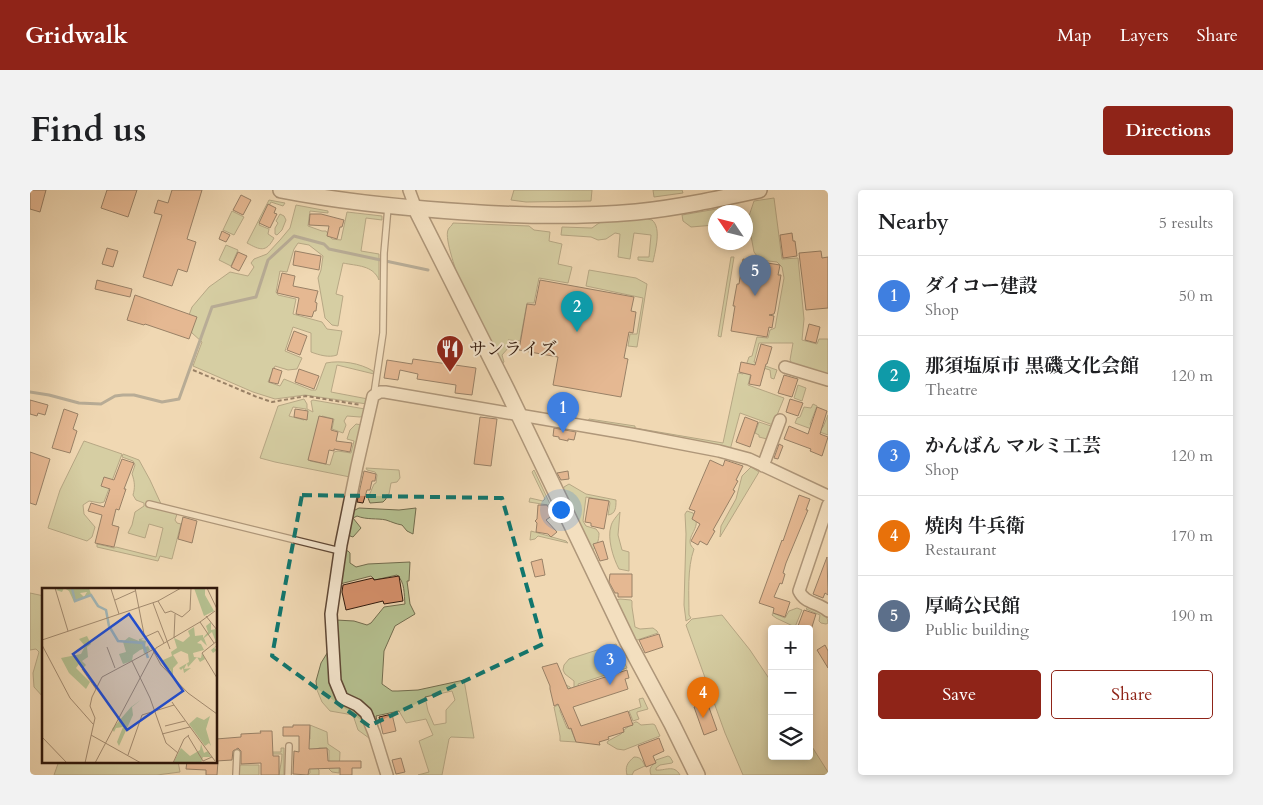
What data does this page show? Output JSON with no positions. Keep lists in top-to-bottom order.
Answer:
{
  "places": {
    "restaurant": ["サンライズ"]
  },
  "north": "top left",
  "page": {
    "header": "Gridwalk",
    "nav": ["Map", "Layers", "Share"],
    "title": "Find us",
    "buttons": [
      "Directions",
      ["Save", "Share"]
    ],
    "heading": ["Nearby", "5 results"],
    "pins": [
      "5",
      "2",
      "1",
      "3",
      "4"
    ],
    "list": [
      {
        "mark": "1",
        "name": "ダイコー建設",
        "note": "Shop",
        "value": "50 m"
      },
      {
        "mark": "2",
        "name": "那須塩原市 黒磯文化会館",
        "note": "Theatre",
        "value": "120 m"
      },
      {
        "mark": "3",
        "name": "かんばん マルミ工芸",
        "note": "Shop",
        "value": "120 m"
      },
      {
        "mark": "4",
        "name": "焼肉 牛兵衛",
        "note": "Restaurant",
        "value": "170 m"
      },
      {
        "mark": "5",
        "name": "厚崎公民館",
        "note": "Public building",
        "value": "190 m"
      }
    ],
    "map_buttons": ["+", "−"]
  }
}
